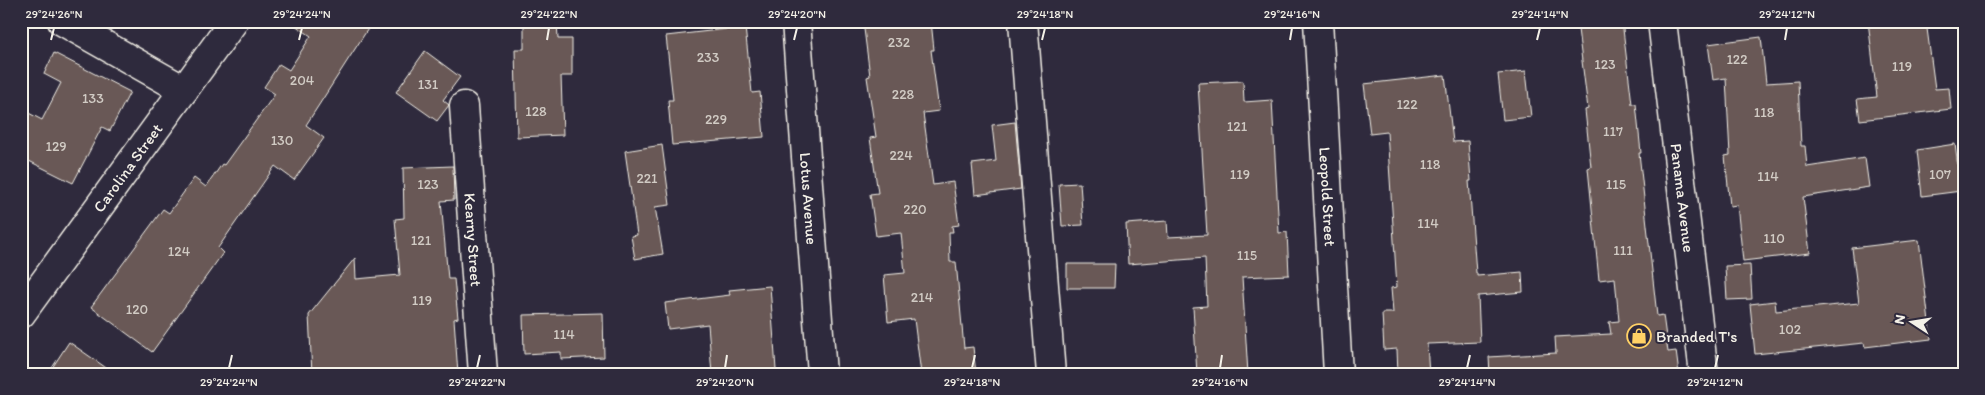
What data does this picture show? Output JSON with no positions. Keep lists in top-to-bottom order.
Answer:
{
  "streets": {
    "street": [
      "Carolina Street",
      "Lotus Avenue",
      "Leopold Street",
      "Panama Avenue",
      "Kearny Street"
    ]
  },
  "places": {
    "shop": ["Branded T's"]
  },
  "house_numbers": [
    "232",
    "233",
    "122",
    "123",
    "119",
    "204",
    "131",
    "228",
    "133",
    "122",
    "128",
    "118",
    "229",
    "121",
    "117",
    "130",
    "129",
    "224",
    "118",
    "119",
    "107",
    "114",
    "221",
    "123",
    "115",
    "220",
    "114",
    "110",
    "121",
    "111",
    "124",
    "115",
    "214",
    "119",
    "120",
    "102",
    "114"
  ],
  "north": "left",
  "coordinates": [
    "29°24'26\"N",
    "29°24'24\"N",
    "29°24'22\"N",
    "29°24'20\"N",
    "29°24'18\"N",
    "29°24'16\"N",
    "29°24'14\"N",
    "29°24'12\"N"
  ]
}
